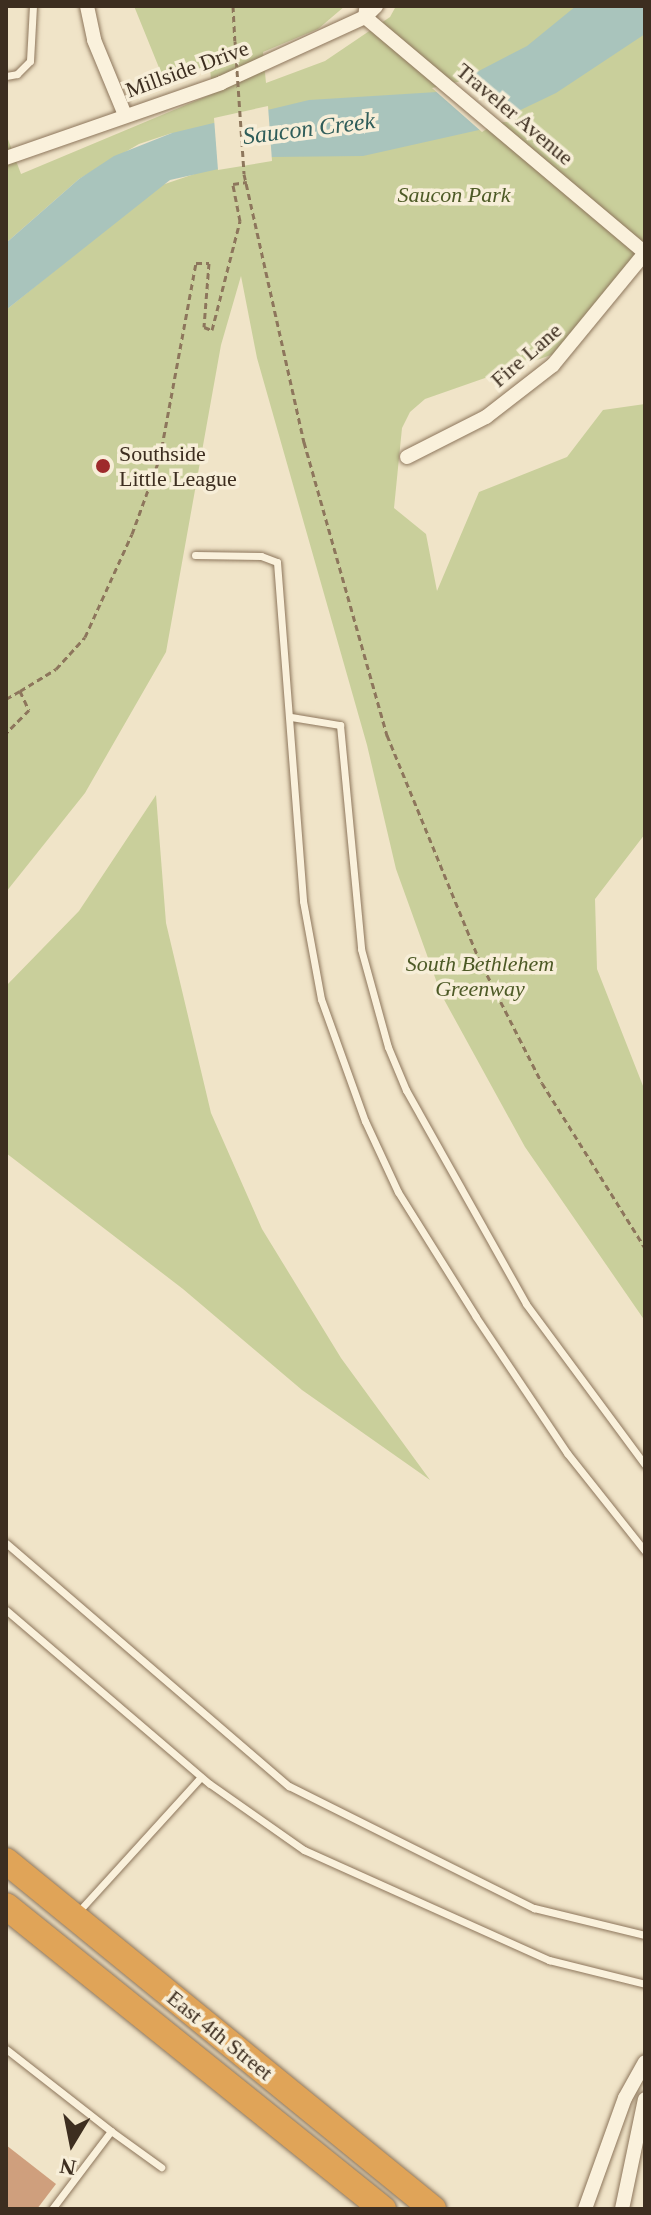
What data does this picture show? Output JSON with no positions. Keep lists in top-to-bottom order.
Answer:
{
  "streets": {
    "highway": ["East 4th Street"],
    "street": ["Millside Drive", "Traveler Avenue", "Fire Lane"]
  },
  "crossings": [
    ["Millside Drive", "Traveler Avenue"],
    ["Traveler Avenue", "Fire Lane"]
  ],
  "water": ["Saucon Creek"],
  "parks": ["Saucon Park", "South Bethlehem Greenway"],
  "places": ["Southside Little League"],
  "north": "bottom"
}
